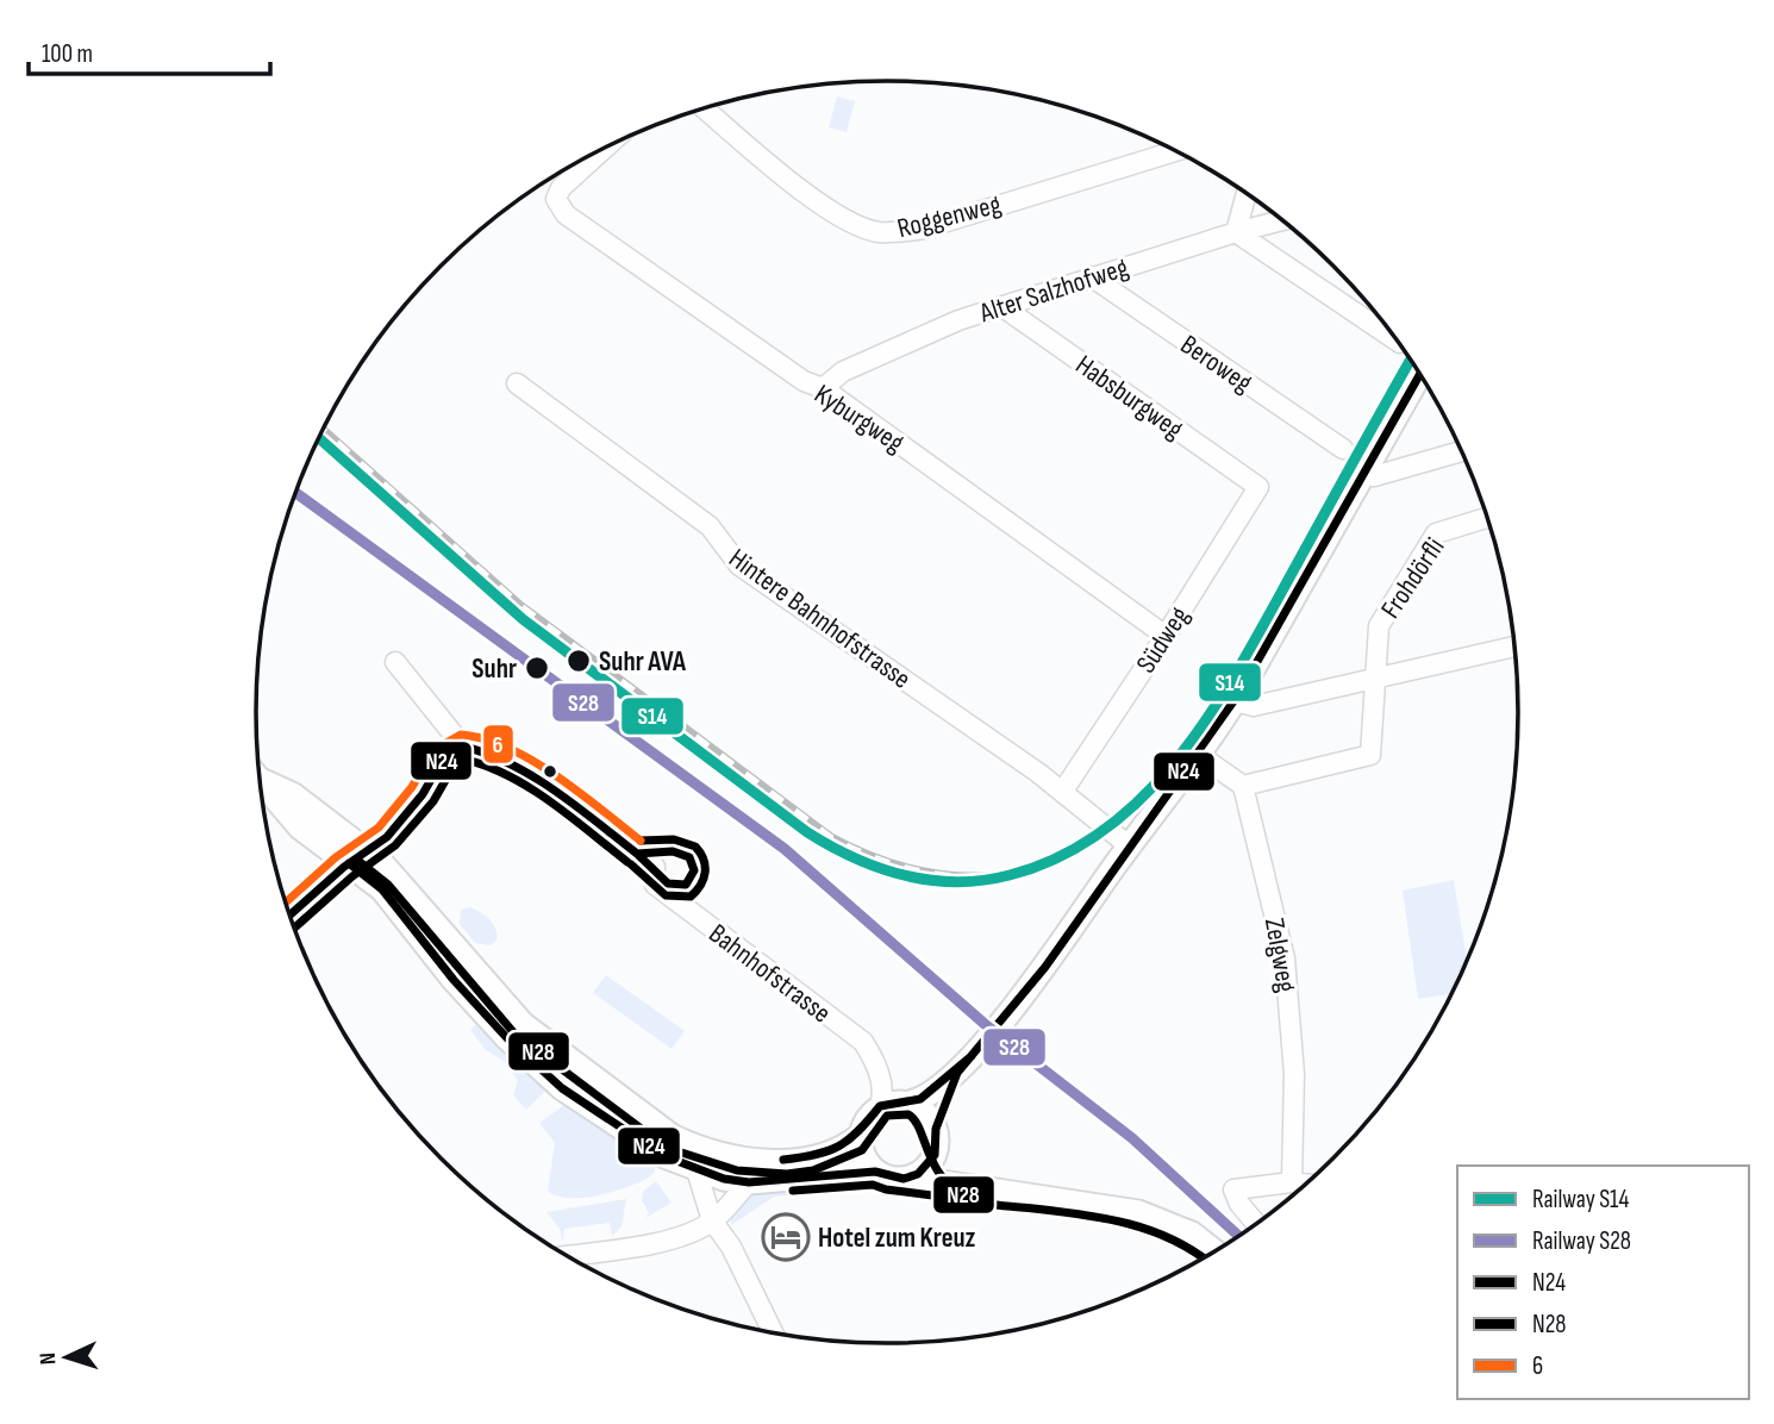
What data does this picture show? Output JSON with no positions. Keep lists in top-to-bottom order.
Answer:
{
  "streets": {
    "street": [
      "Roggenweg",
      "Alter Salzhofweg",
      "Beroweg",
      "Habsburgweg",
      "Kyburgweg",
      "Frohdörfli",
      "Hintere Bahnhofstrasse",
      "Südweg",
      "Zelgweg",
      "Bahnhofstrasse"
    ]
  },
  "crossings": [
    ["Alter Salzhofweg", "Beroweg"],
    ["Alter Salzhofweg", "Habsburgweg"],
    ["Alter Salzhofweg", "Kyburgweg"],
    ["Habsburgweg", "Südweg"],
    ["Kyburgweg", "Südweg"],
    ["Frohdörfli", "Zelgweg"],
    ["Hintere Bahnhofstrasse", "Südweg"]
  ],
  "places": {
    "other": ["Suhr AVA", "Suhr"],
    "hotel": ["Hotel zum Kreuz"]
  },
  "lines": [
    "rail line S14",
    "transit line N24",
    "rail line S28",
    "transit line 6",
    "transit line N28"
  ],
  "legend": [
    "Railway S14",
    "Railway S28",
    "N24",
    "N28",
    "6"
  ],
  "scale_bar": "100 m",
  "north": "left"
}
